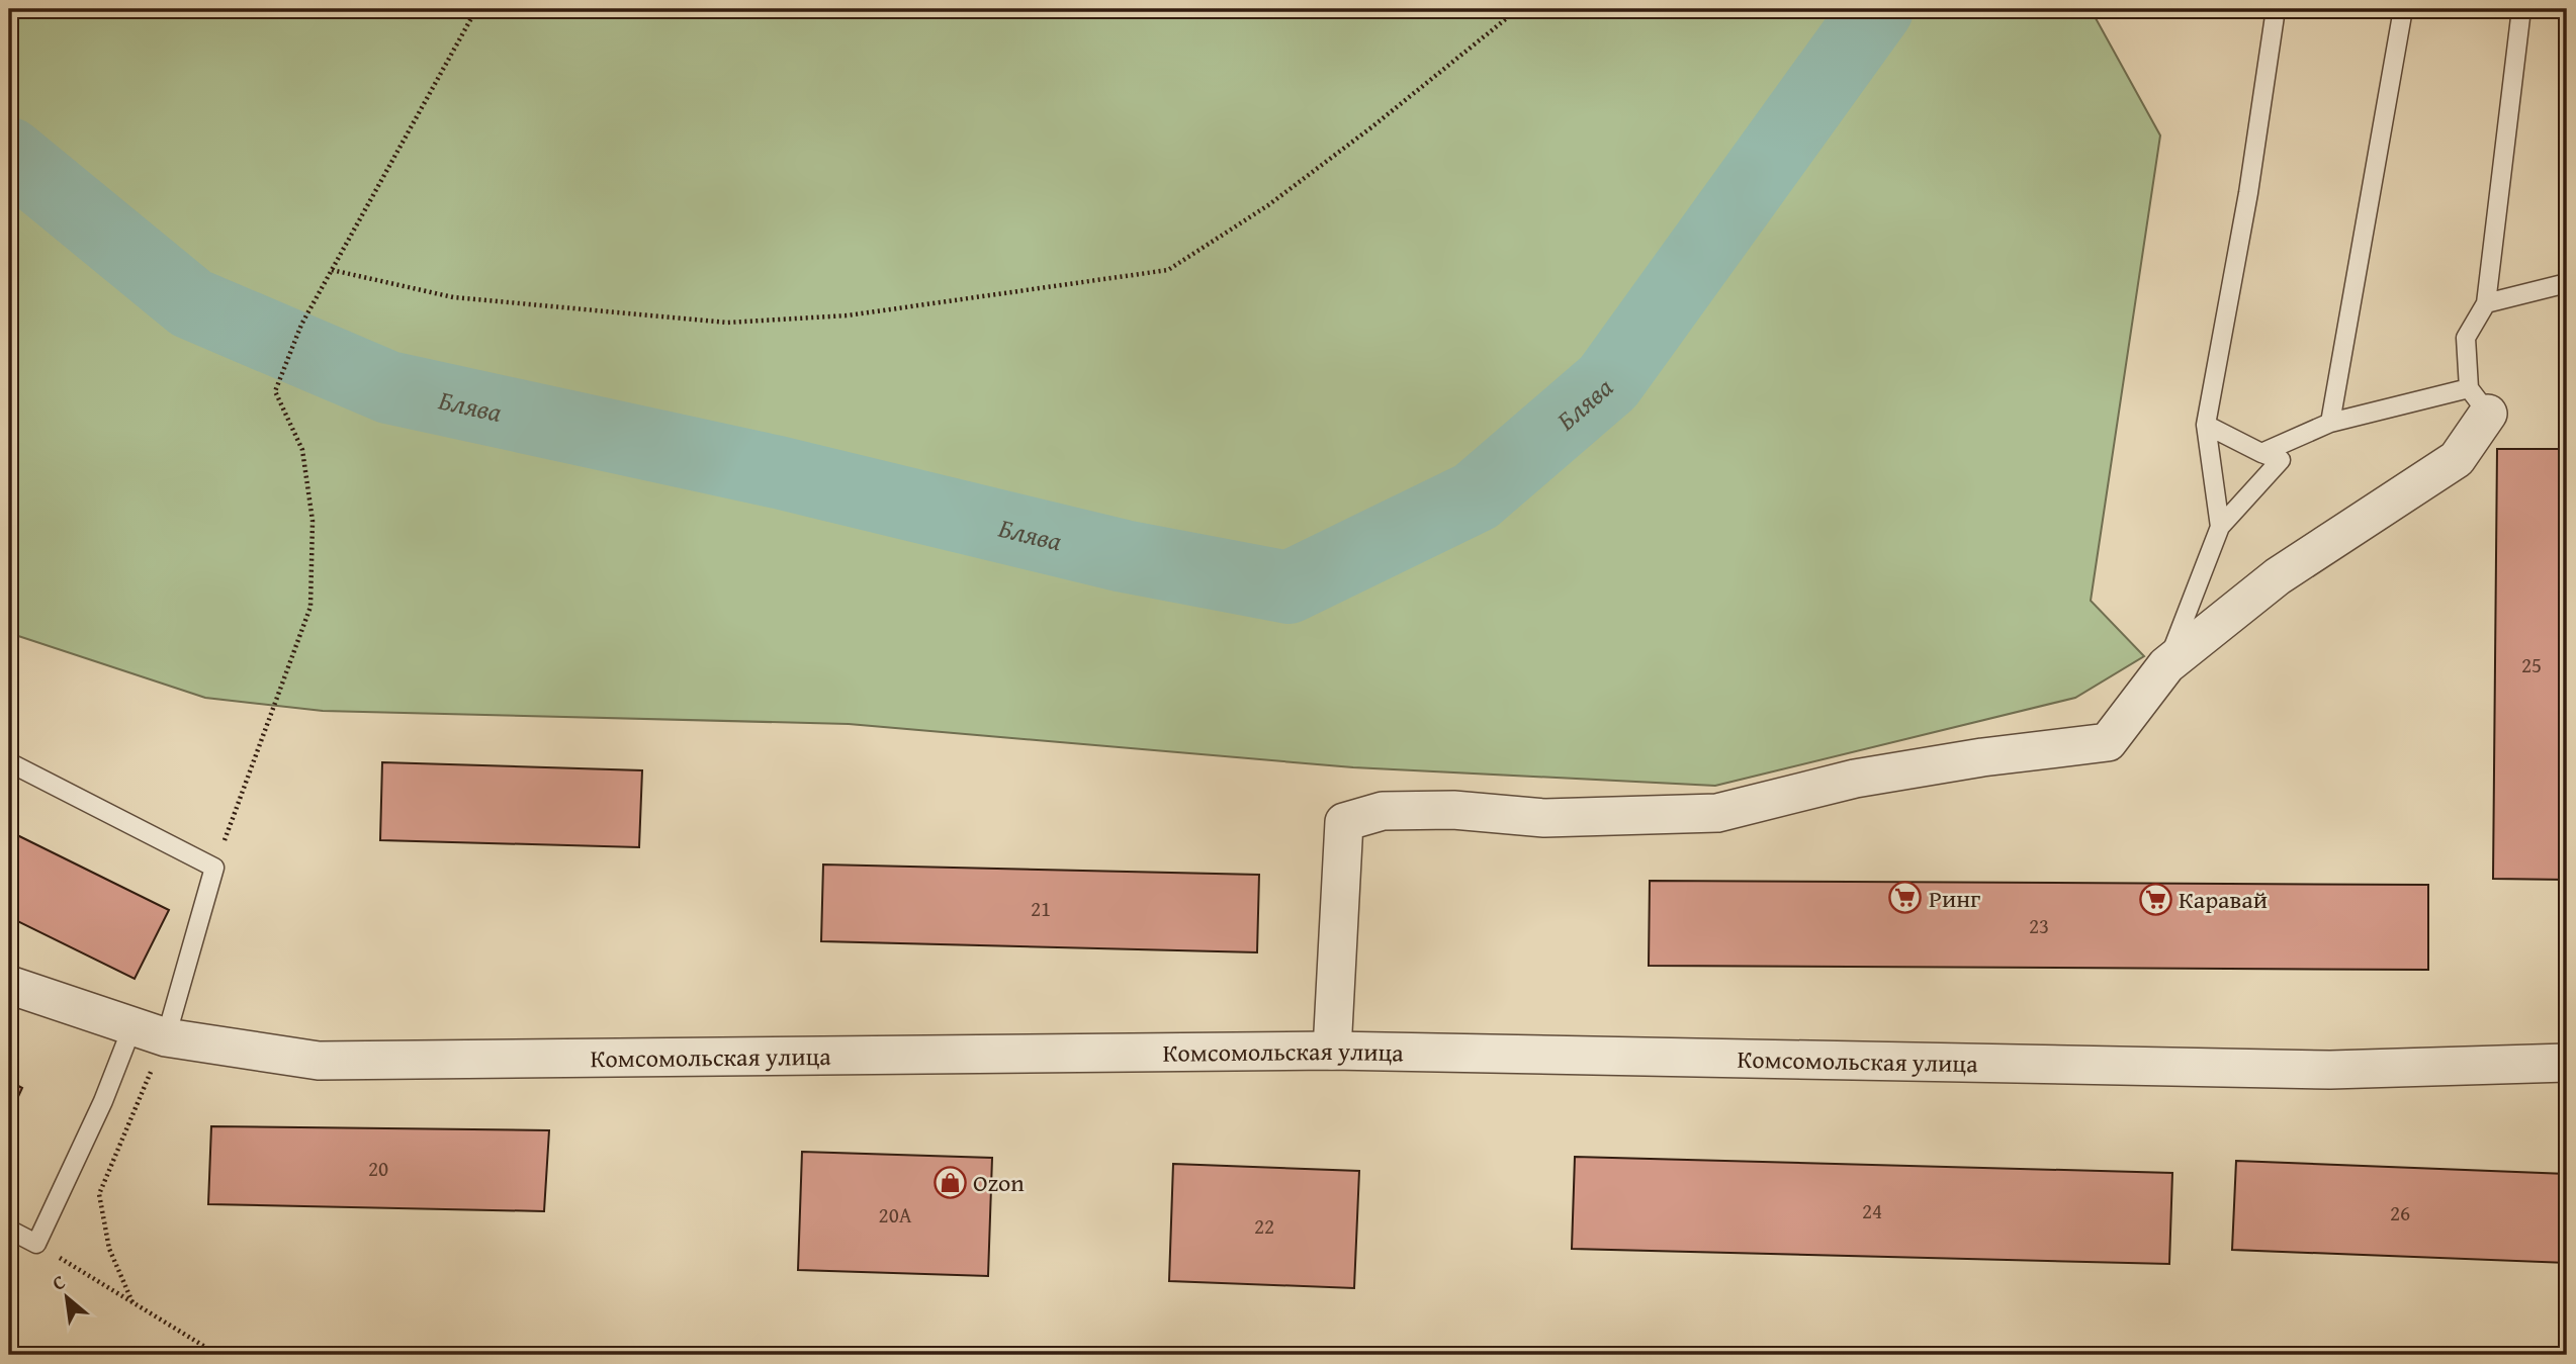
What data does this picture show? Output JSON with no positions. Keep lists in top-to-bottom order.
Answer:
{
  "streets": {
    "street": ["Комсомольская улица"]
  },
  "water": ["Блява"],
  "places": {
    "supermarket": ["Ринг", "Каравай"],
    "shop": ["Ozon"]
  },
  "house_numbers": [
    "25",
    "21",
    "23",
    "20",
    "24",
    "26",
    "20А",
    "22"
  ],
  "north": "top left"
}
